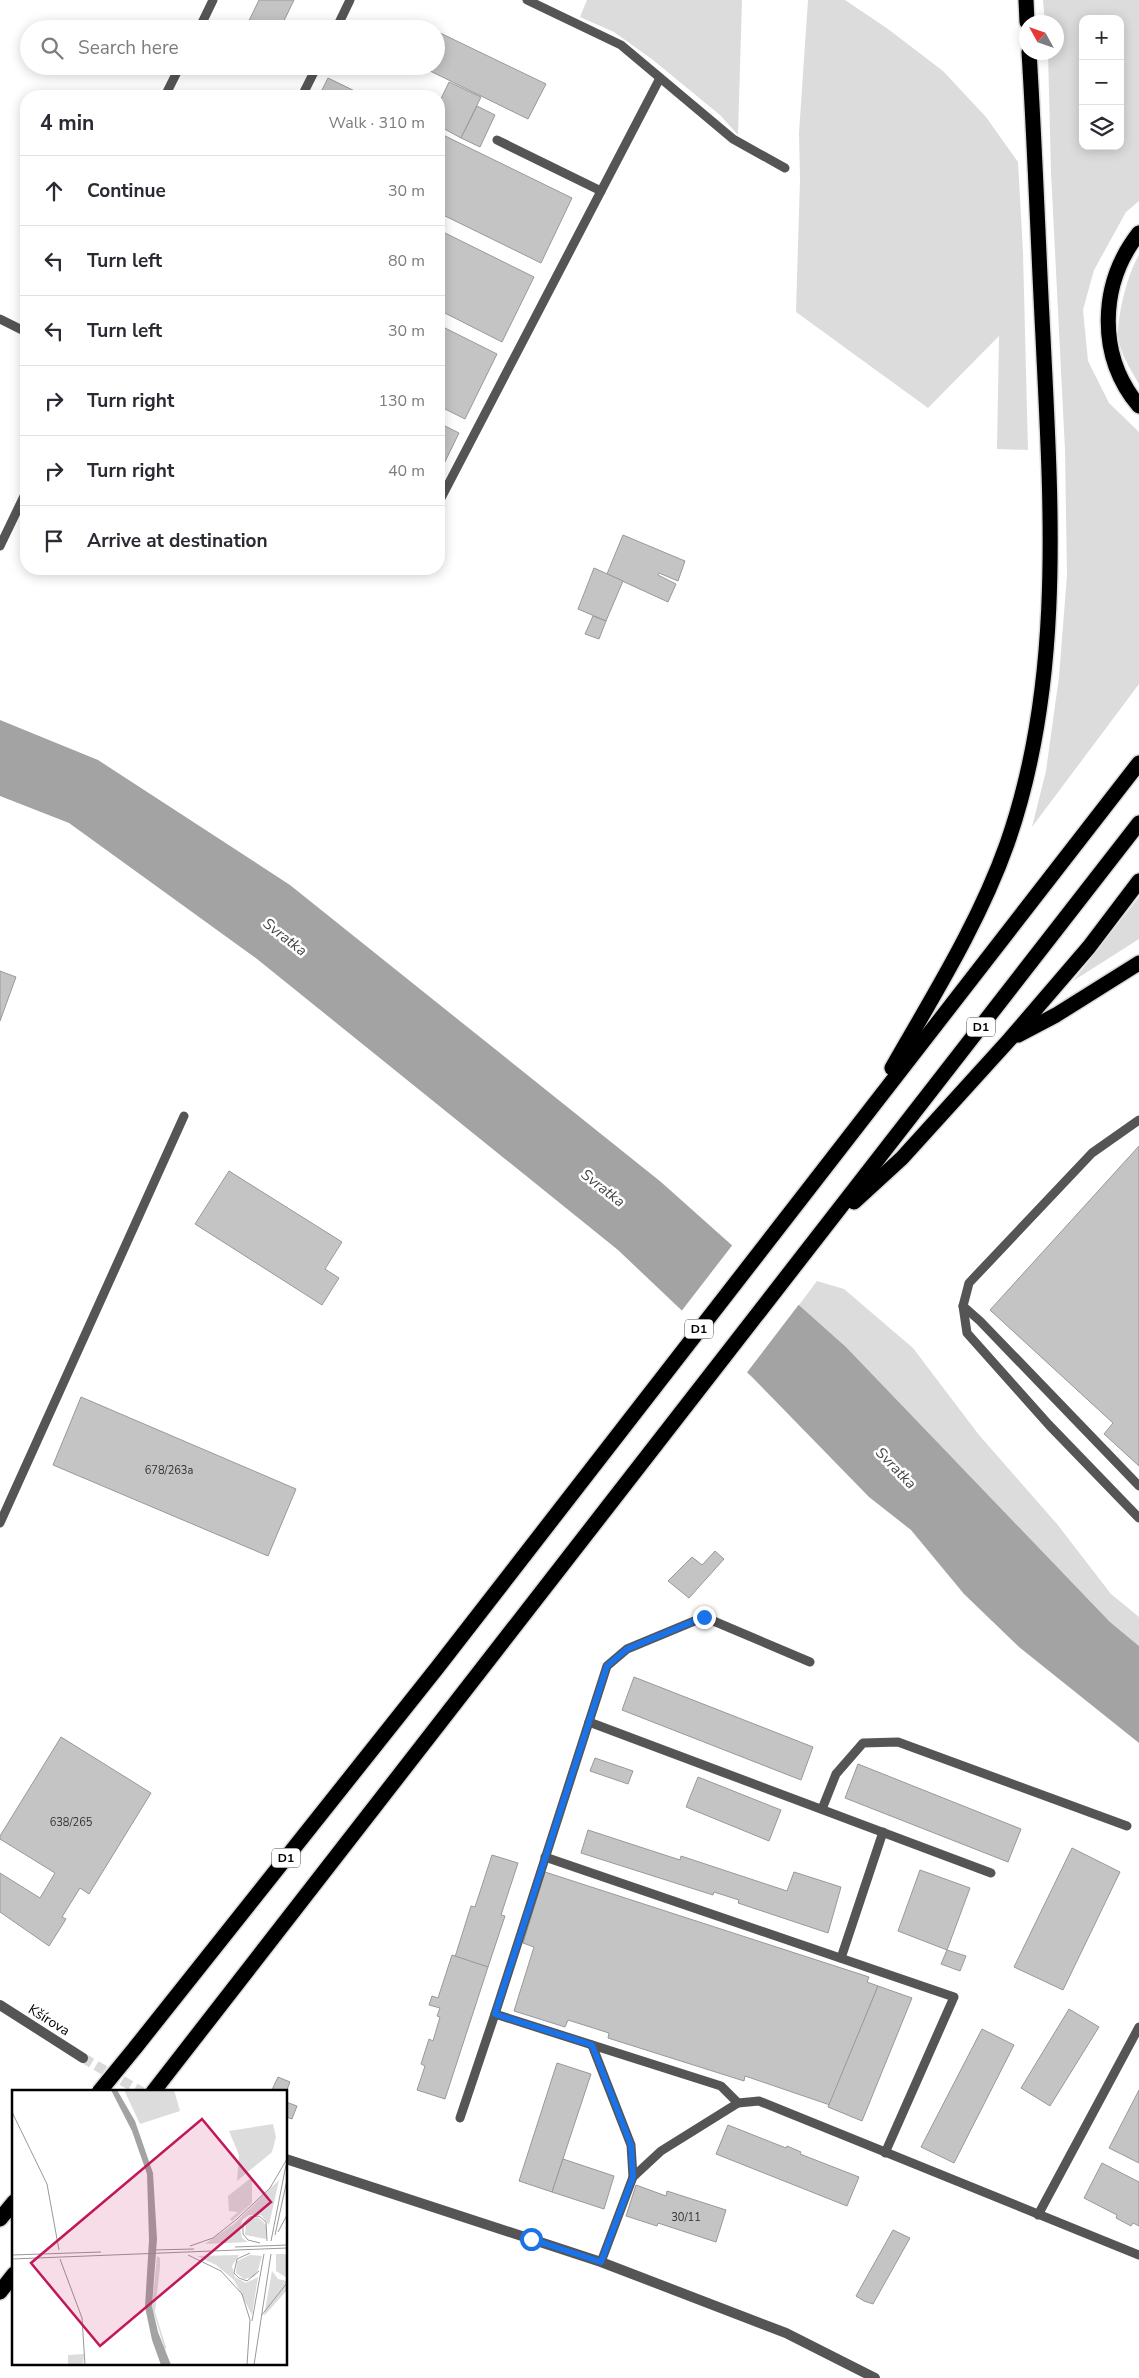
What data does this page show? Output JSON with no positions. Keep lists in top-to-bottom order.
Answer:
{
  "streets": {
    "highway": ["D1"],
    "street": ["Kšírova"]
  },
  "water": ["Svratka"],
  "house_numbers": ["678/263a", "638/265", "30/11"],
  "north": "top left",
  "page": {
    "map_buttons": ["+", "−"],
    "search": "Search here",
    "heading": ["4 min", "Walk · 310 m"],
    "list": [
      ["Continue", "30 m"],
      ["Turn left", "80 m"],
      ["Turn left", "30 m"],
      ["Turn right", "130 m"],
      ["Turn right", "40 m"],
      "Arrive at destination"
    ]
  }
}
